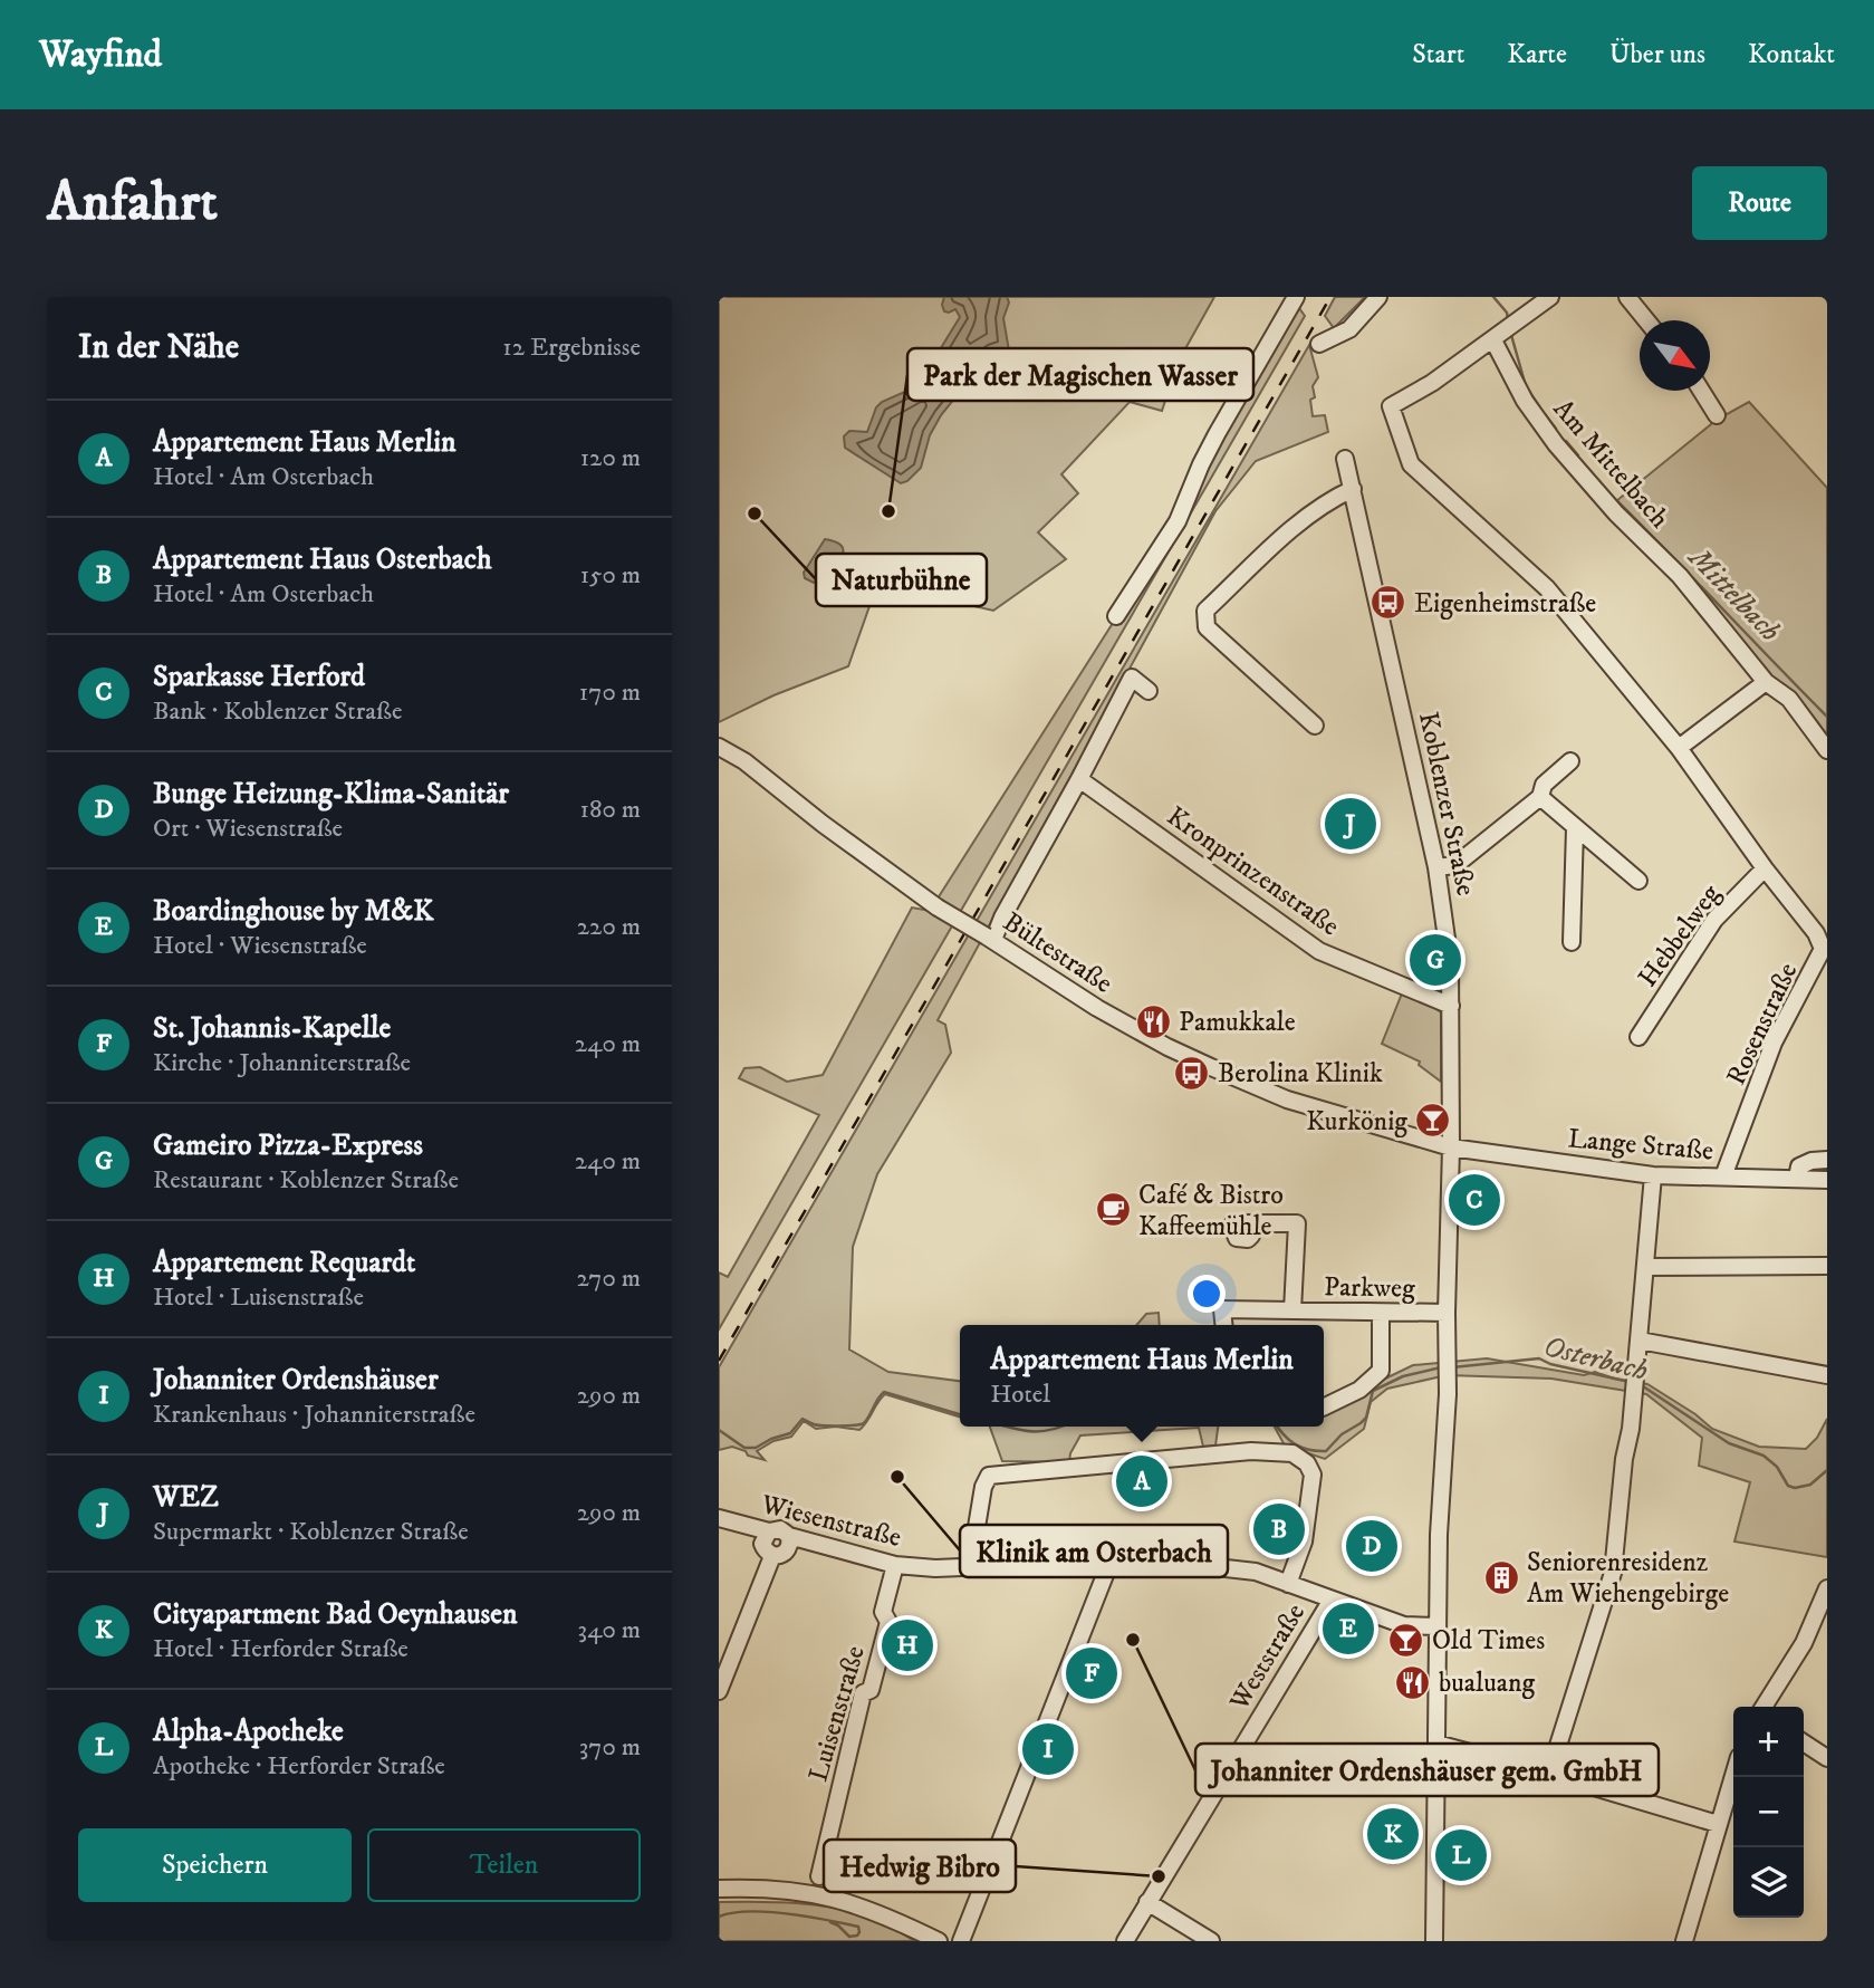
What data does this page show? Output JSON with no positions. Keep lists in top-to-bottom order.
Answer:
{
  "streets": {
    "street": [
      "Am Mittelbach",
      "Koblenzer Straße",
      "Kronprinzenstraße",
      "Hebbelweg",
      "Bültestraße",
      "Rosenstraße",
      "Lange Straße",
      "Parkweg",
      "Wiesenstraße",
      "Weststraße",
      "Luisenstraße"
    ]
  },
  "crossings": [
    ["Am Mittelbach", "Rosenstraße"],
    ["Koblenzer Straße", "Kronprinzenstraße"],
    ["Koblenzer Straße", "Bültestraße"],
    ["Koblenzer Straße", "Lange Straße"],
    ["Koblenzer Straße", "Parkweg"],
    ["Koblenzer Straße", "Wiesenstraße"],
    ["Hebbelweg", "Rosenstraße"],
    ["Bültestraße", "Lange Straße"],
    ["Rosenstraße", "Lange Straße"],
    ["Wiesenstraße", "Weststraße"],
    ["Wiesenstraße", "Luisenstraße"]
  ],
  "water": ["Mittelbach", "Osterbach"],
  "places": {
    "other": [
      "Park der Magischen Wasser",
      "Naturbühne",
      "Klinik am Osterbach",
      "Johanniter Ordenshäuser gem. GmbH",
      "Hedwig Bibro"
    ],
    "bus stop": ["Eigenheimstraße", "Berolina Klinik"],
    "restaurant": ["Pamukkale", "bualuang"],
    "bar": ["Kurkönig", "Old Times"],
    "cafe": ["Café & Bistro Kaffeemühle"],
    "building": ["Seniorenresidenz Am Wiehengebirge"]
  },
  "north": "bottom right",
  "page": {
    "header": "Wayfind",
    "nav": [
      "Start",
      "Karte",
      "Über uns",
      "Kontakt"
    ],
    "buttons": [
      "Route",
      ["Speichern", "Teilen"]
    ],
    "title": "Anfahrt",
    "heading": ["In der Nähe", "12 Ergebnisse"],
    "list": [
      {
        "mark": "A",
        "name": "Appartement Haus Merlin",
        "note": "Hotel · Am Osterbach",
        "value": "120 m"
      },
      {
        "mark": "B",
        "name": "Appartement Haus Osterbach",
        "note": "Hotel · Am Osterbach",
        "value": "150 m"
      },
      {
        "mark": "C",
        "name": "Sparkasse Herford",
        "note": "Bank · Koblenzer Straße",
        "value": "170 m"
      },
      {
        "mark": "D",
        "name": "Bunge Heizung-Klima-Sanitär",
        "note": "Ort · Wiesenstraße",
        "value": "180 m"
      },
      {
        "mark": "E",
        "name": "Boardinghouse by M&K",
        "note": "Hotel · Wiesenstraße",
        "value": "220 m"
      },
      {
        "mark": "F",
        "name": "St. Johannis-Kapelle",
        "note": "Kirche · Johanniterstraße",
        "value": "240 m"
      },
      {
        "mark": "G",
        "name": "Gameiro Pizza-Express",
        "note": "Restaurant · Koblenzer Straße",
        "value": "240 m"
      },
      {
        "mark": "H",
        "name": "Appartement Requardt",
        "note": "Hotel · Luisenstraße",
        "value": "270 m"
      },
      {
        "mark": "I",
        "name": "Johanniter Ordenshäuser",
        "note": "Krankenhaus · Johanniterstraße",
        "value": "290 m"
      },
      {
        "mark": "J",
        "name": "WEZ",
        "note": "Supermarkt · Koblenzer Straße",
        "value": "290 m"
      },
      {
        "mark": "K",
        "name": "Cityapartment Bad Oeynhausen",
        "note": "Hotel · Herforder Straße",
        "value": "340 m"
      },
      {
        "mark": "L",
        "name": "Alpha-Apotheke",
        "note": "Apotheke · Herforder Straße",
        "value": "370 m"
      }
    ],
    "pins": [
      "J",
      "G",
      "C",
      "A",
      "B",
      "D",
      "E",
      "H",
      "F",
      "I",
      "K",
      "L"
    ],
    "popup": ["Appartement Haus Merlin", "Hotel"],
    "map_buttons": ["+", "−"]
  }
}
